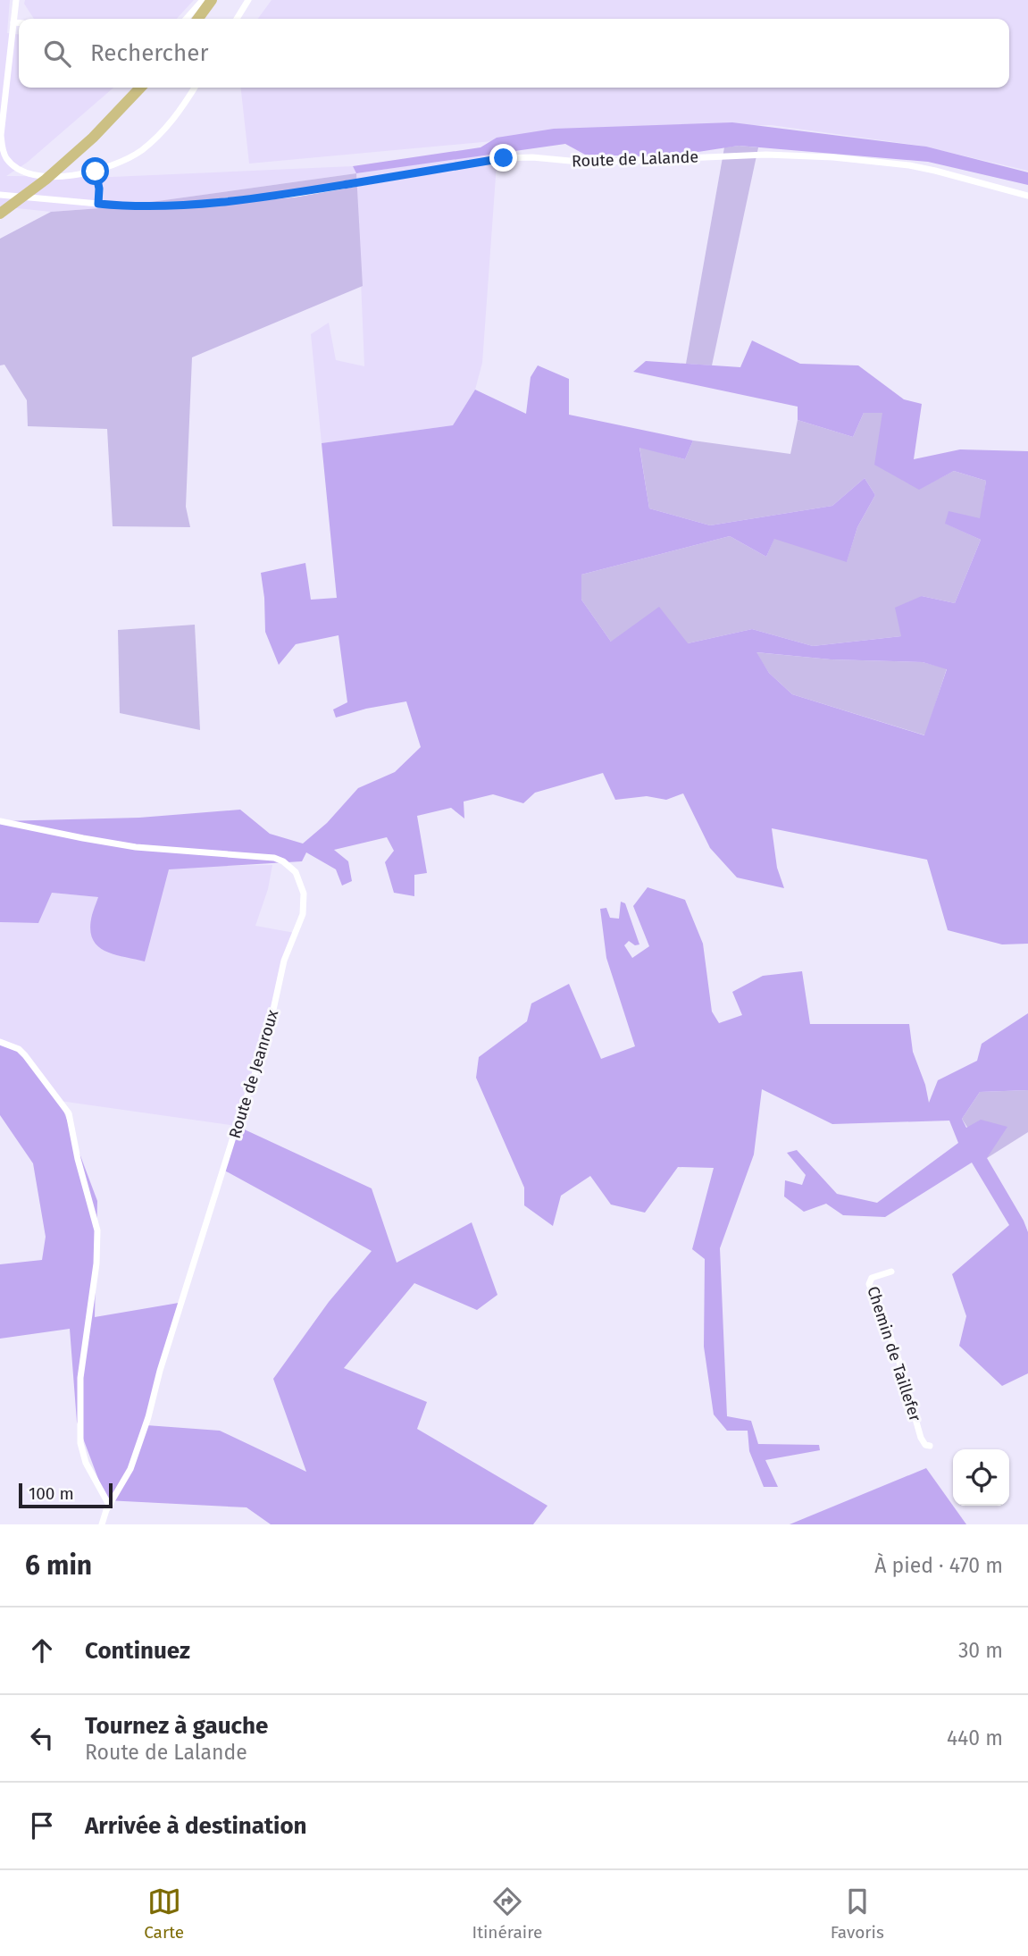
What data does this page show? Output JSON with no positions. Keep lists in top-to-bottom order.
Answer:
{
  "streets": {
    "street": ["Route de Lalande", "Route de Jeanroux", "Chemin de Taillefer"]
  },
  "scale_bar": "100 m",
  "page": {
    "search": "Rechercher",
    "scale": "100 m",
    "heading": ["6 min", "À pied · 470 m"],
    "list": [
      ["Continuez", "30 m"],
      ["Tournez à gauche", "Route de Lalande", "440 m"],
      "Arrivée à destination"
    ],
    "nav": ["Carte", "Itinéraire", "Favoris"]
  }
}
